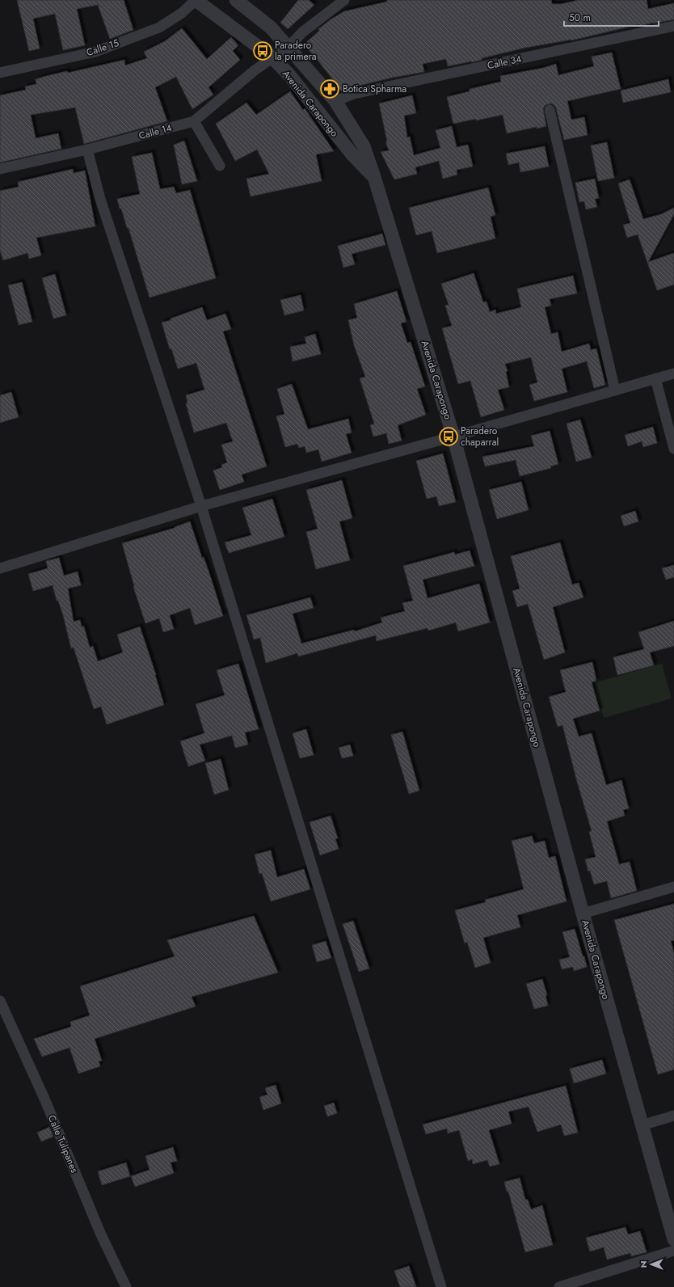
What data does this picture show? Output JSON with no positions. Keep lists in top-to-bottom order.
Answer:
{
  "streets": {
    "street": [
      "Calle 15",
      "Calle 34",
      "Avenida Carapongo",
      "Calle 14",
      "Calle Tulipanes"
    ]
  },
  "crossings": [
    ["Calle 15", "Avenida Carapongo"],
    ["Calle 34", "Avenida Carapongo"],
    ["Avenida Carapongo", "Calle 14"]
  ],
  "places": {
    "bus stop": ["Paradero la primera", "Paradero chaparral"],
    "pharmacy": ["Botica Spharma"]
  },
  "scale_bar": "50 m",
  "north": "left"
}
